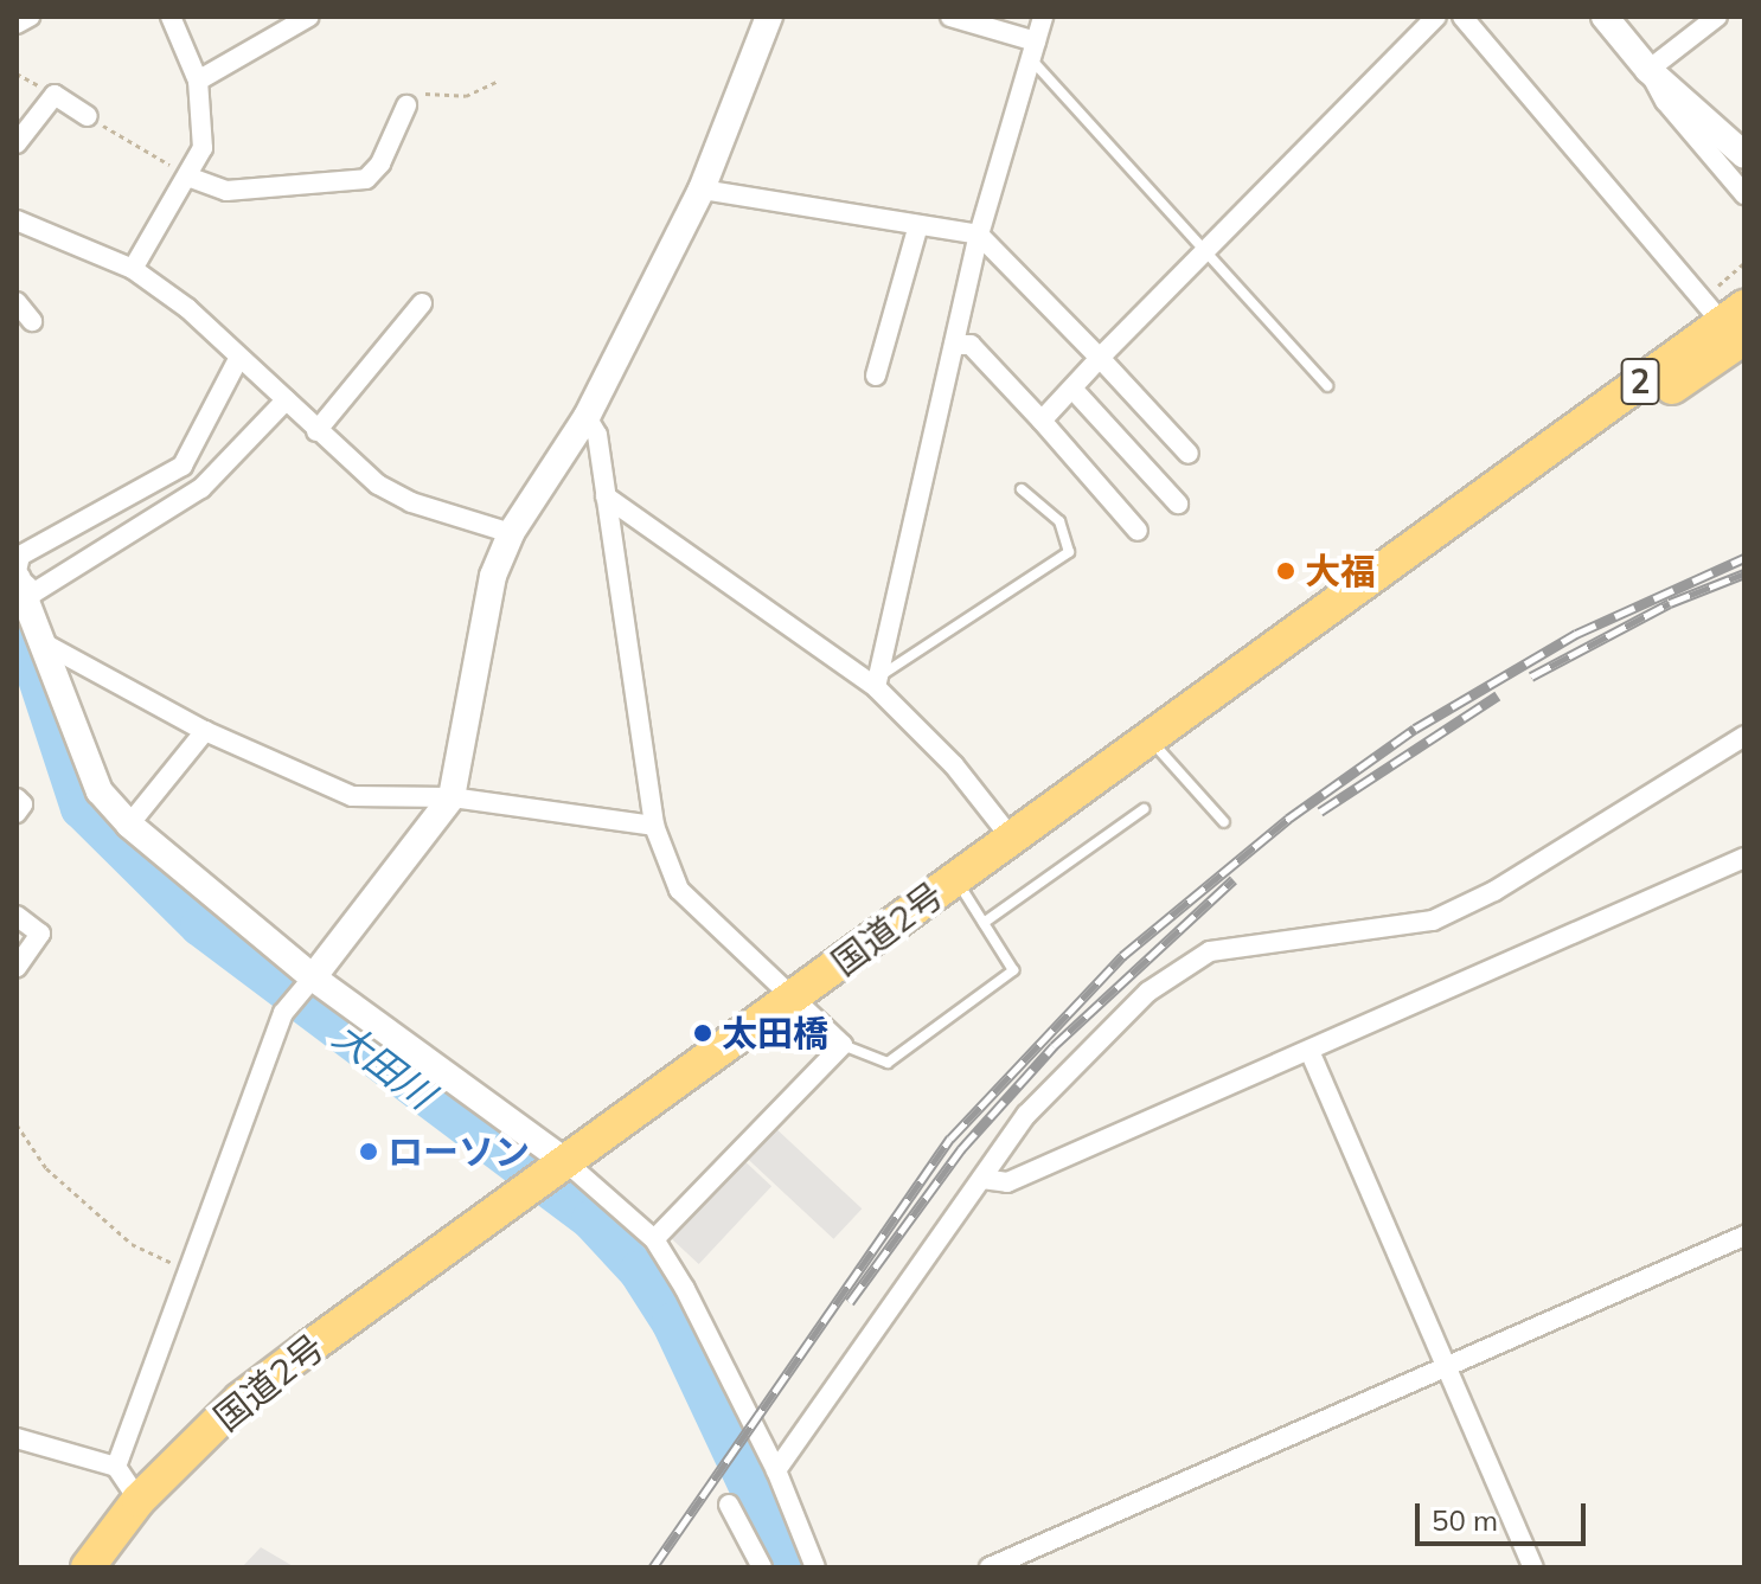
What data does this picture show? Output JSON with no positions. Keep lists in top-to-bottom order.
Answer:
{
  "streets": {
    "highway": ["2", "国道2号"]
  },
  "water": ["大田川"],
  "places": ["大福", "太田橋", "ローソン"],
  "scale_bar": "50 m"
}
